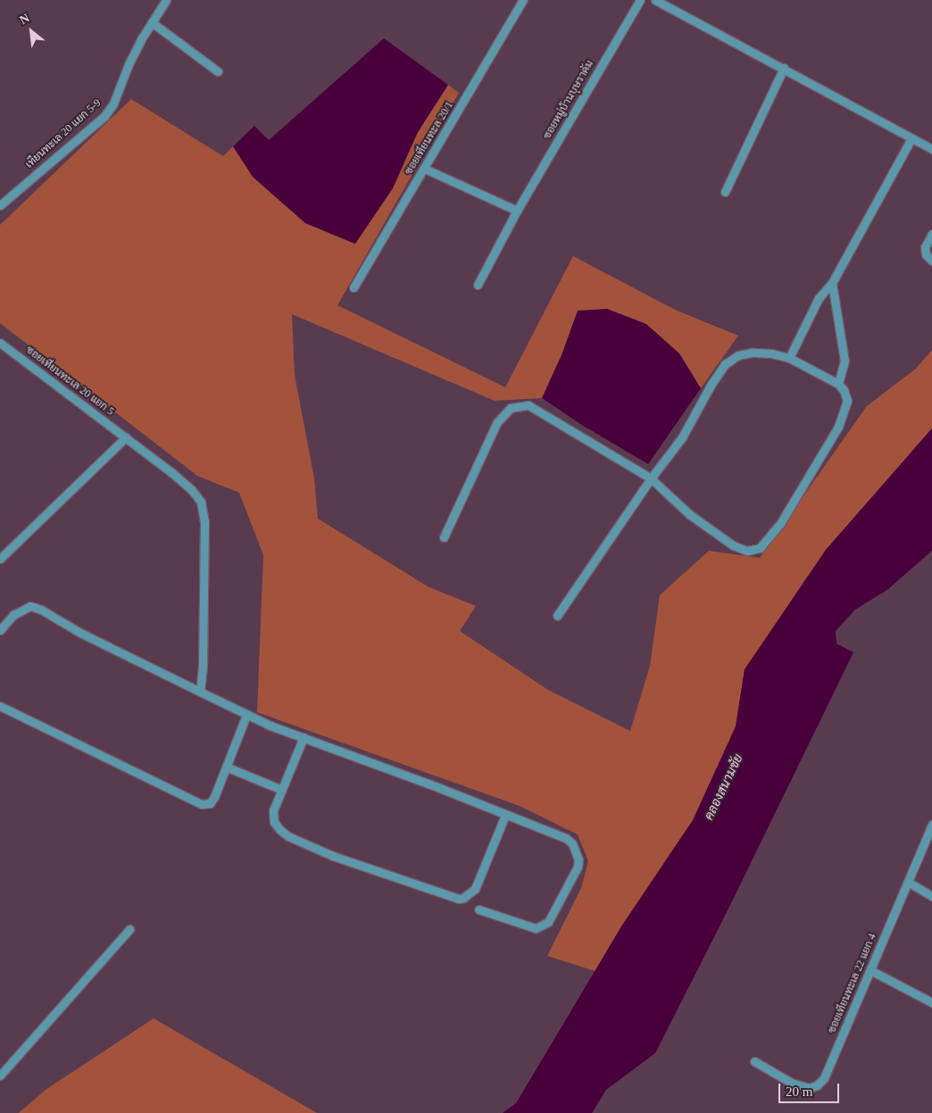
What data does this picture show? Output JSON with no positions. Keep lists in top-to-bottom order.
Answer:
{
  "streets": {
    "street": [
      "ซอยหมู่บ้านบุษราคัม",
      "เทียนทะเล 20 แยก 5-9",
      "ซอยเทียนทะล 20/1",
      "ซอยเทียนทะเล 20 แยก 5",
      "ซอยเทียนทะเล 22 แยก 4"
    ]
  },
  "water": ["คลองสนามชัย"],
  "scale_bar": "20 m",
  "north": "top left"
}
